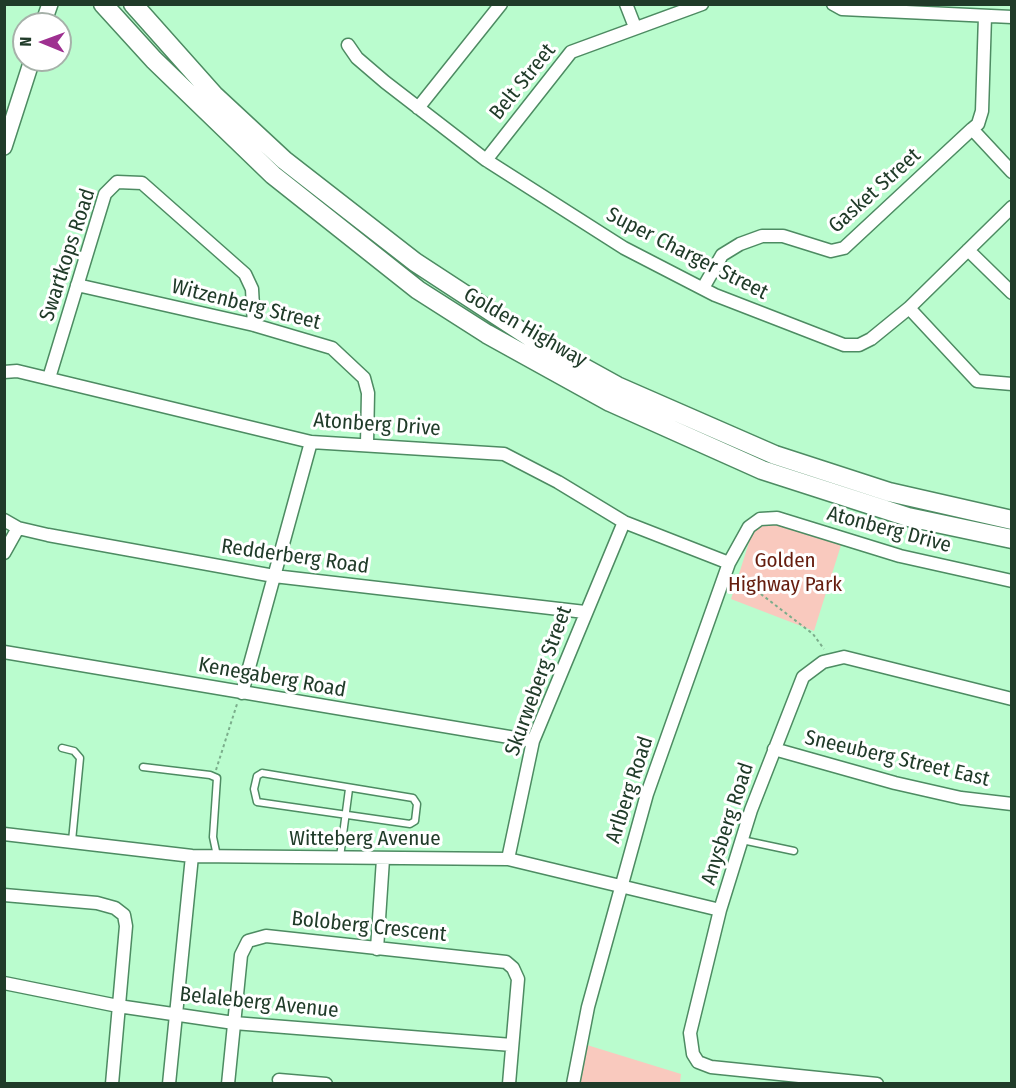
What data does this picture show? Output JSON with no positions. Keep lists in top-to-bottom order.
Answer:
{
  "streets": {
    "main road": ["Golden Highway"],
    "street": [
      "Belt Street",
      "Gasket Street",
      "Super Charger Street",
      "Swartkops Road",
      "Witzenberg Street",
      "Atonberg Drive",
      "Redderberg Road",
      "Kenegaberg Road",
      "Skurweberg Street",
      "Sneeuberg Street East",
      "Arlberg Road",
      "Anysberg Road",
      "Witteberg Avenue",
      "Boloberg Crescent",
      "Belaleberg Avenue"
    ]
  },
  "crossings": [
    ["Belt Street", "Super Charger Street"],
    ["Gasket Street", "Super Charger Street"],
    ["Swartkops Road", "Witzenberg Street"],
    ["Swartkops Road", "Atonberg Drive"],
    ["Witzenberg Street", "Atonberg Drive"],
    ["Atonberg Drive", "Skurweberg Street"],
    ["Atonberg Drive", "Arlberg Road"],
    ["Redderberg Road", "Skurweberg Street"],
    ["Kenegaberg Road", "Skurweberg Street"],
    ["Skurweberg Street", "Witteberg Avenue"],
    ["Sneeuberg Street East", "Anysberg Road"],
    ["Arlberg Road", "Witteberg Avenue"],
    ["Anysberg Road", "Witteberg Avenue"],
    ["Boloberg Crescent", "Belaleberg Avenue"]
  ],
  "parks": ["Golden Highway Park"],
  "north": "left"
}
